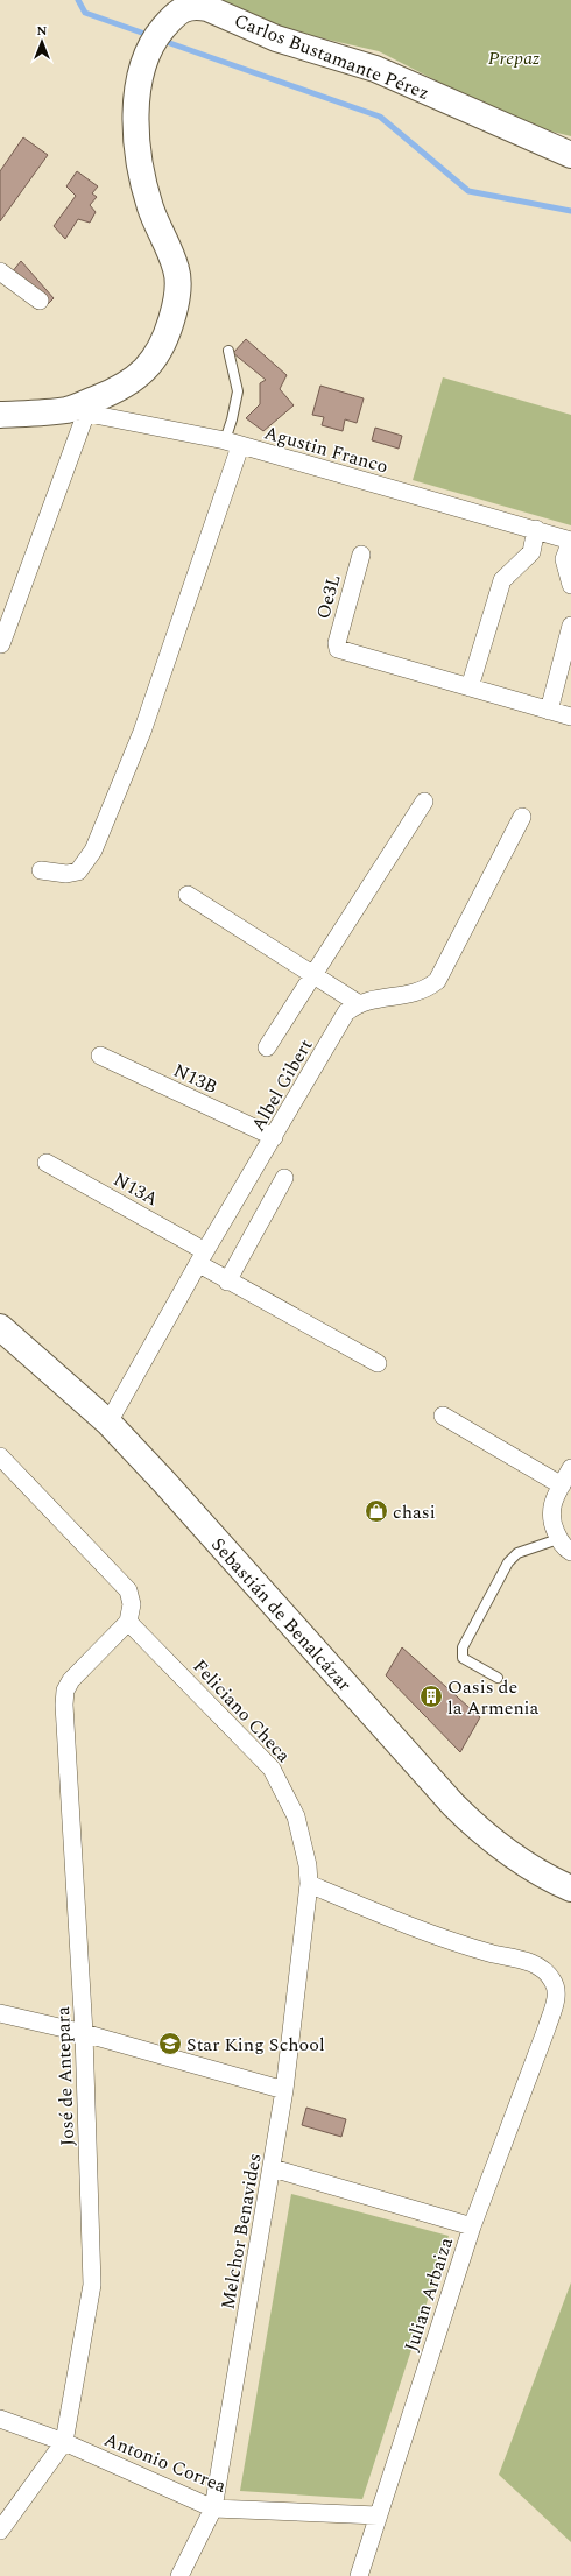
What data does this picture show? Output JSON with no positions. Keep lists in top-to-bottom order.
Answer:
{
  "streets": {
    "street": [
      "Carlos Bustamante Pérez",
      "Agustin Franco",
      "Oe3L",
      "N13B",
      "Albel Gibert",
      "N13A",
      "Sebastián de Benalcázar",
      "Feliciano Checa",
      "José de Antepara",
      "Melchor Benavides",
      "Julian Arbaiza",
      "Antonio Correa"
    ]
  },
  "crossings": [
    ["Carlos Bustamante Pérez", "Agustin Franco"],
    ["N13B", "Albel Gibert"],
    ["Albel Gibert", "N13A"],
    ["Albel Gibert", "Sebastián de Benalcázar"],
    ["Feliciano Checa", "José de Antepara"],
    ["Feliciano Checa", "Melchor Benavides"],
    ["Feliciano Checa", "Julian Arbaiza"],
    ["José de Antepara", "Antonio Correa"],
    ["Melchor Benavides", "Julian Arbaiza"],
    ["Melchor Benavides", "Antonio Correa"],
    ["Julian Arbaiza", "Antonio Correa"]
  ],
  "parks": ["Prepaz"],
  "places": {
    "shop": ["chasi"],
    "building": ["Oasis de la Armenia"],
    "school or university": ["Star King School"]
  },
  "north": "top"
}
